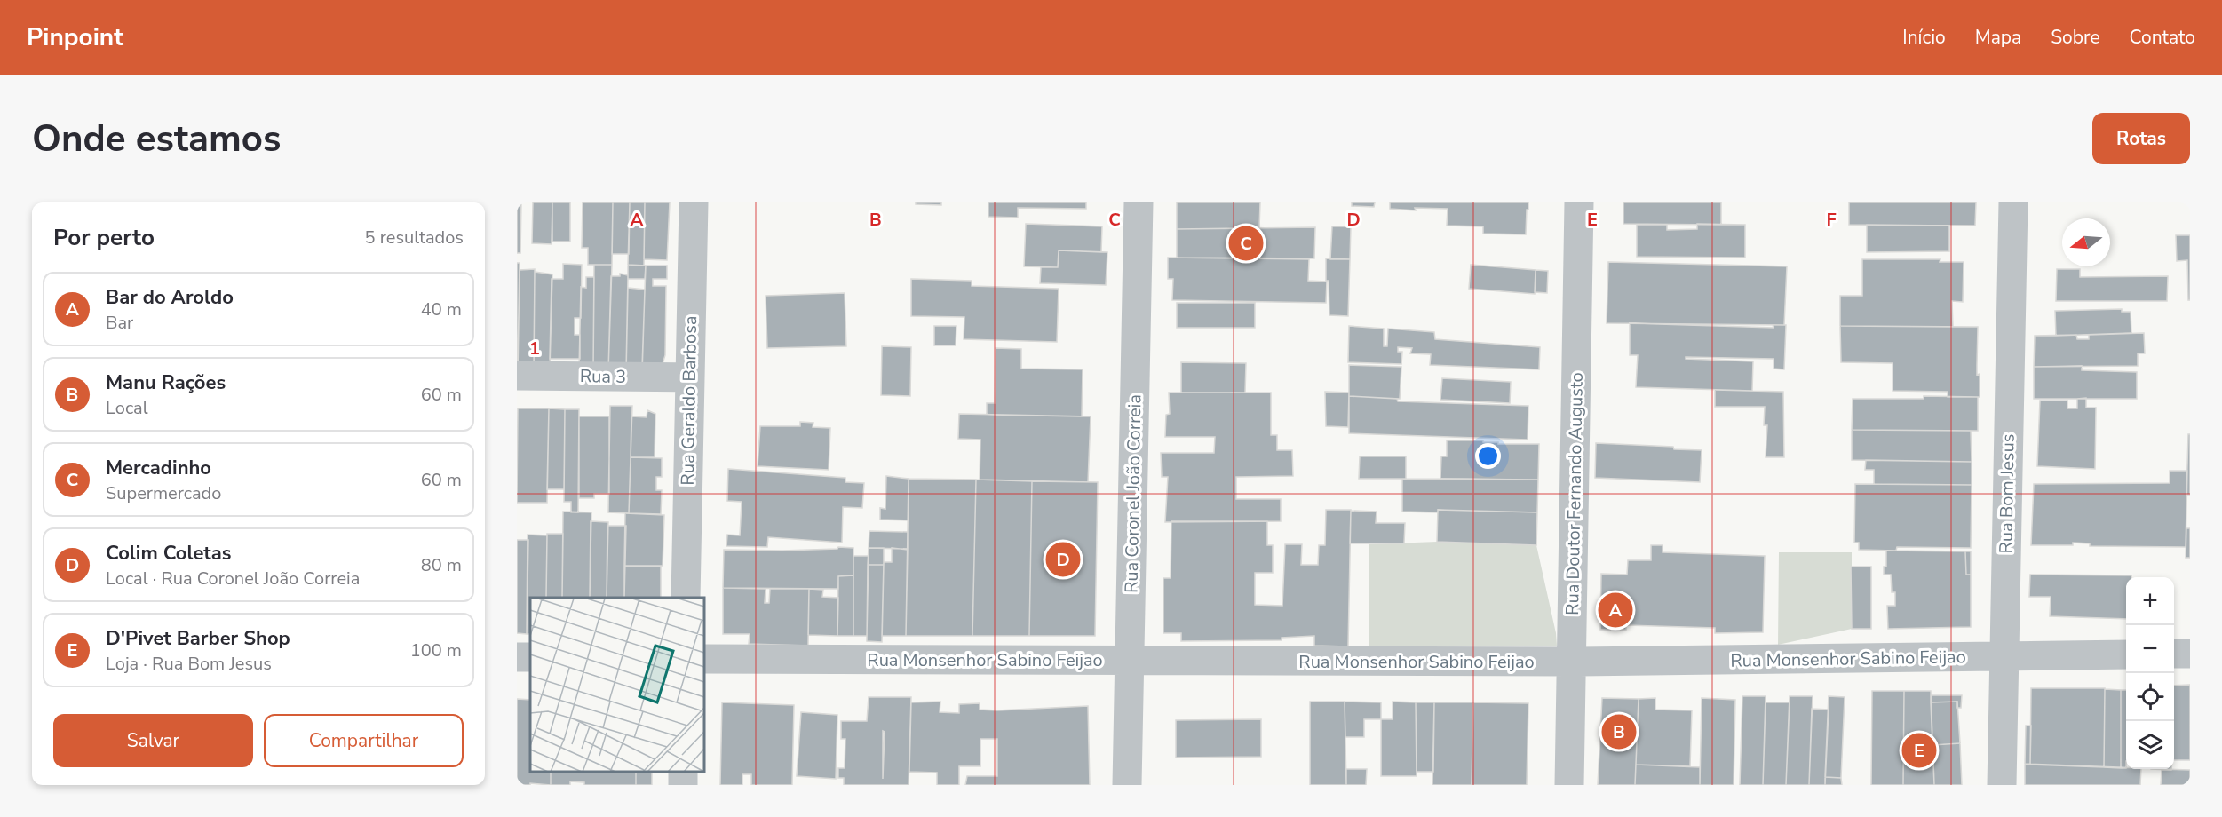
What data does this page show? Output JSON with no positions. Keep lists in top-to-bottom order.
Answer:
{
  "streets": {
    "street": [
      "Rua 3",
      "Rua Geraldo Barbosa",
      "Rua Coronel João Correia",
      "Rua Doutor Fernando Augusto",
      "Rua Bom Jesus",
      "Rua Monsenhor Sabino Feijao"
    ]
  },
  "crossings": [
    ["Rua 3", "Rua Geraldo Barbosa"],
    ["Rua Coronel João Correia", "Rua Monsenhor Sabino Feijao"],
    ["Rua Doutor Fernando Augusto", "Rua Monsenhor Sabino Feijao"],
    ["Rua Bom Jesus", "Rua Monsenhor Sabino Feijao"]
  ],
  "north": "left",
  "page": {
    "header": "Pinpoint",
    "nav": [
      "Início",
      "Mapa",
      "Sobre",
      "Contato"
    ],
    "buttons": [
      "Rotas",
      ["Salvar", "Compartilhar"]
    ],
    "title": "Onde estamos",
    "heading": ["Por perto", "5 resultados"],
    "pins": [
      "C",
      "D",
      "A",
      "B",
      "E"
    ],
    "list": [
      {
        "mark": "A",
        "name": "Bar do Aroldo",
        "note": "Bar",
        "value": "40 m"
      },
      {
        "mark": "B",
        "name": "Manu Rações",
        "note": "Local",
        "value": "60 m"
      },
      {
        "mark": "C",
        "name": "Mercadinho",
        "note": "Supermercado",
        "value": "60 m"
      },
      {
        "mark": "D",
        "name": "Colim Coletas",
        "note": "Local · Rua Coronel João Correia",
        "value": "80 m"
      },
      {
        "mark": "E",
        "name": "D'Pivet Barber Shop",
        "note": "Loja · Rua Bom Jesus",
        "value": "100 m"
      }
    ],
    "map_buttons": ["+", "−"]
  },
  "grid": {
    "columns": [
      "A",
      "B",
      "C",
      "D",
      "E",
      "F"
    ],
    "rows": ["1"]
  }
}
